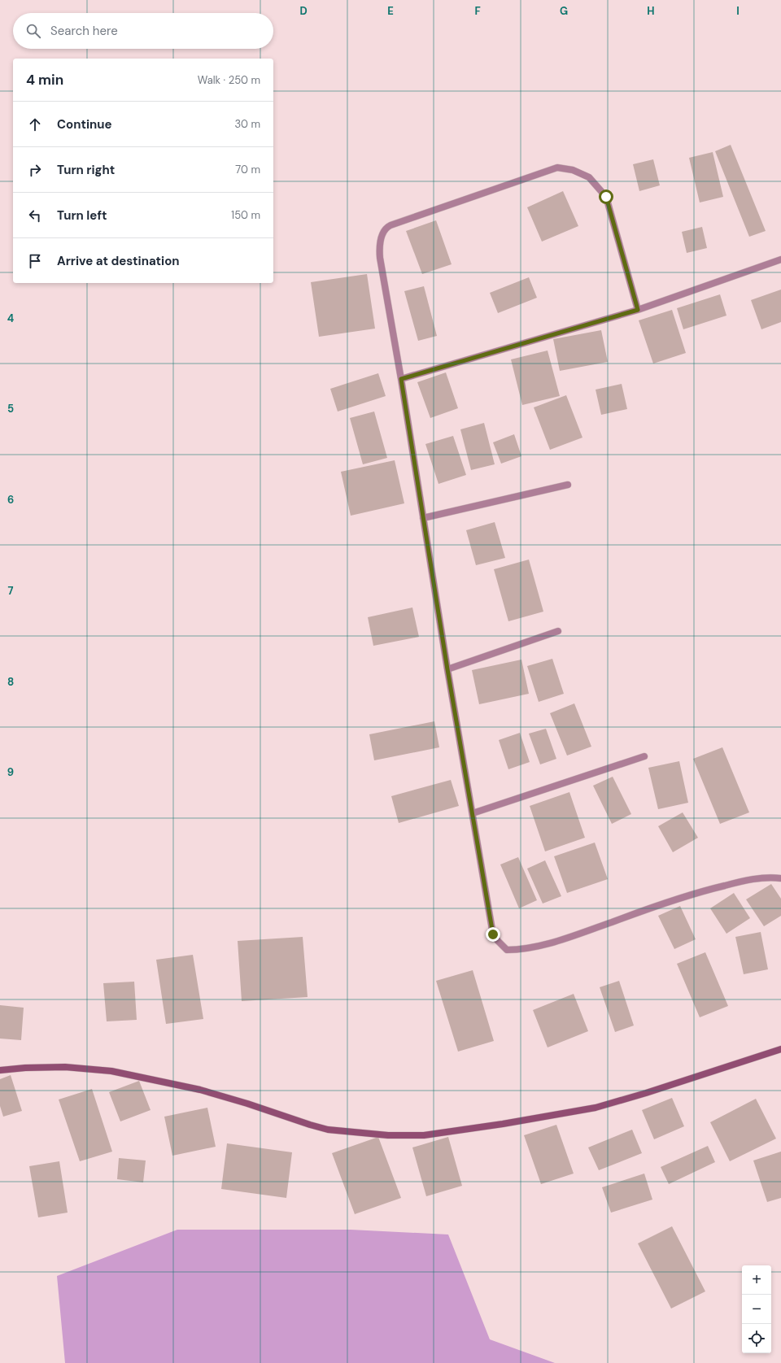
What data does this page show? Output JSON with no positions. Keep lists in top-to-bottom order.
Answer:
{
  "page": {
    "search": "Search here",
    "heading": ["4 min", "Walk · 250 m"],
    "list": [
      ["Continue", "30 m"],
      ["Turn right", "70 m"],
      ["Turn left", "150 m"],
      "Arrive at destination"
    ],
    "map_buttons": ["+", "−"]
  },
  "grid": {
    "columns": [
      "D",
      "E",
      "F",
      "G",
      "H",
      "I"
    ],
    "rows": [
      "4",
      "5",
      "6",
      "7",
      "8",
      "9"
    ]
  }
}
